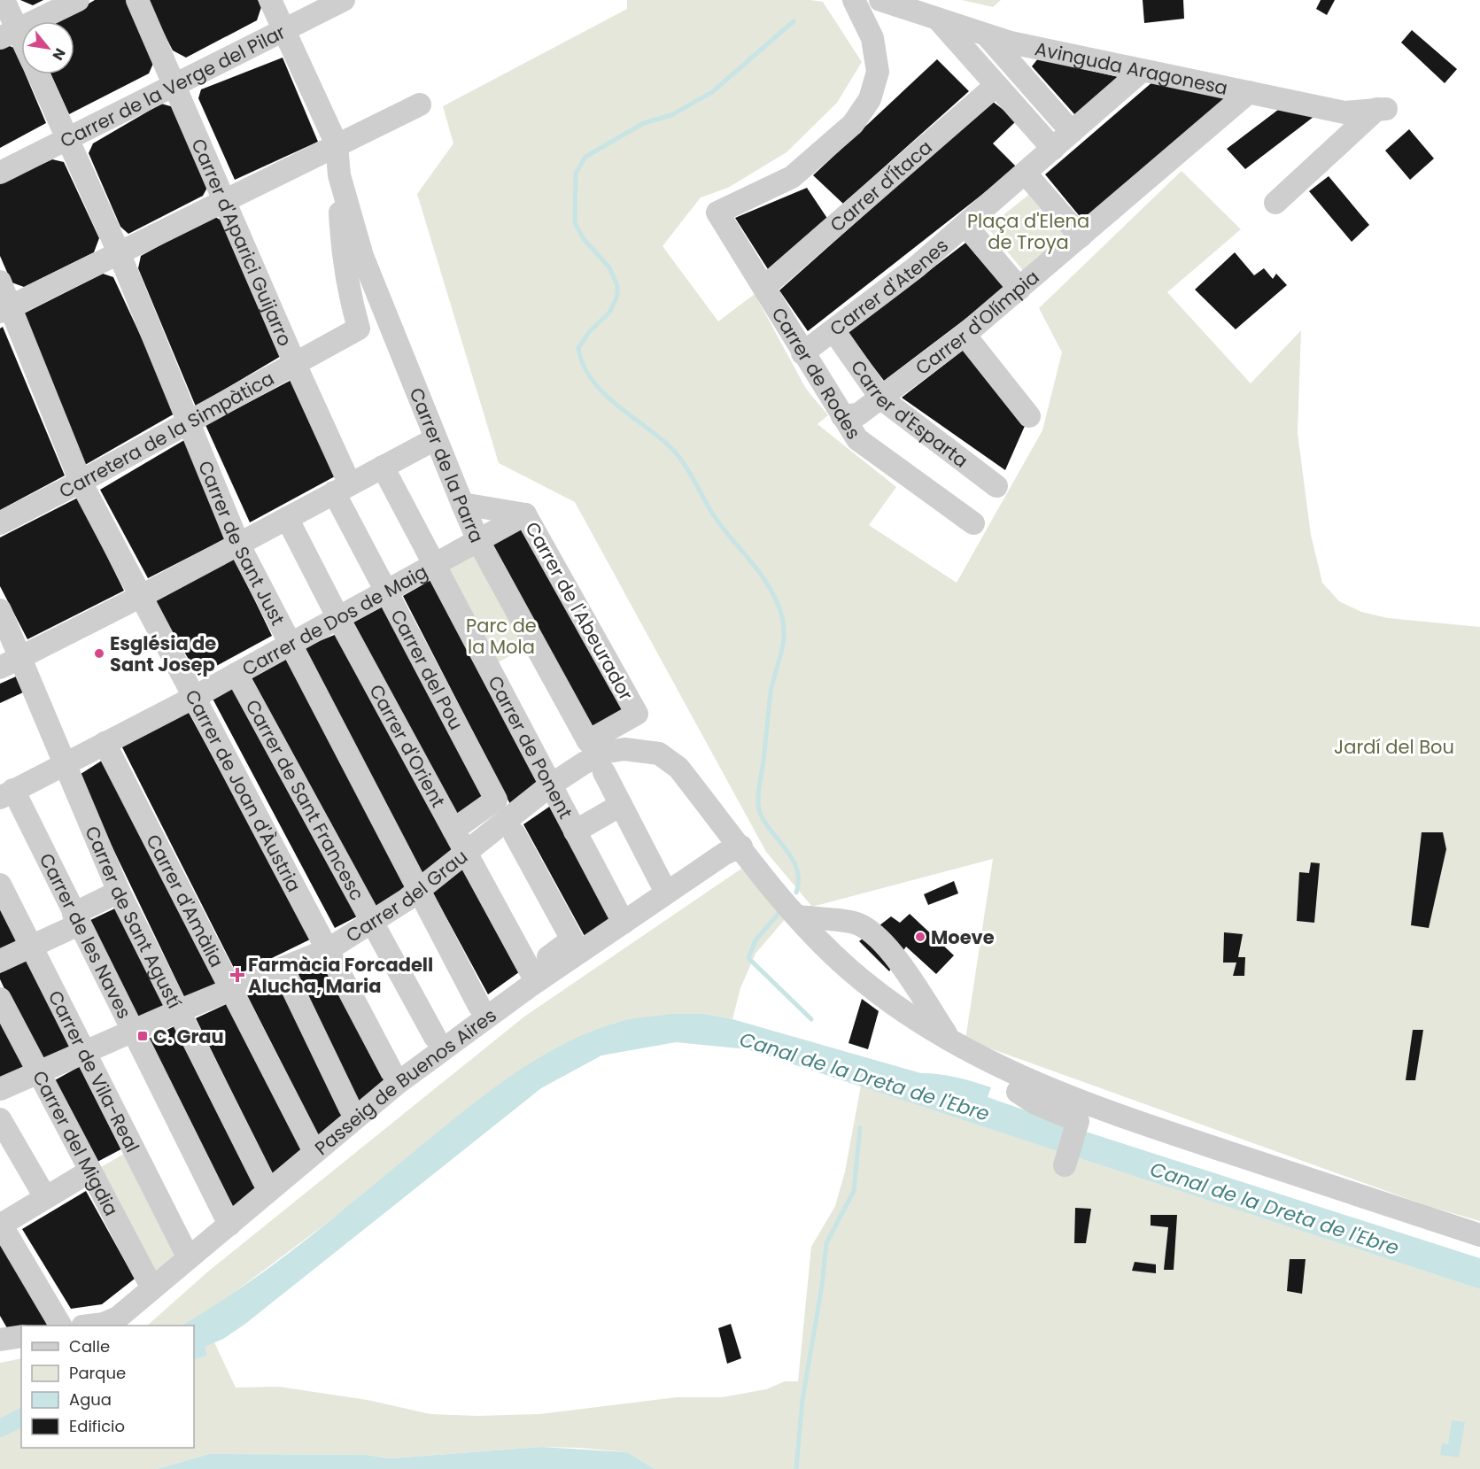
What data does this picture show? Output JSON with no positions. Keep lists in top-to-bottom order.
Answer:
{
  "streets": {
    "street": [
      "Avinguda Aragonesa",
      "Carrer de la Verge del Pilar",
      "Carrer d'Ítaca",
      "Carrer d'Aparici Guijarro",
      "Carrer d'Atenes",
      "Carrer d'Olímpia",
      "Carrer de Rodes",
      "Carrer d'Esparta",
      "Carretera de la Simpàtica",
      "Carrer de la Parra",
      "Carrer de Sant Just",
      "Carrer de l'Abeurador",
      "Carrer de Dos de Maig",
      "Carrer del Pou",
      "Carrer d'Orient",
      "Carrer de Ponent",
      "Carrer de Joan d'Àustria",
      "Carrer de Sant Francesc",
      "Carrer del Grau",
      "Carrer d'Amàlia",
      "Carrer de Sant Agustí",
      "Carrer de les Naves",
      "Carrer de Vila-Real",
      "Passeig de Buenos Aires",
      "Carrer del Migdia"
    ]
  },
  "crossings": [
    ["Avinguda Aragonesa", "Carrer d'Atenes"],
    ["Avinguda Aragonesa", "Carrer d'Olímpia"],
    ["Carrer de la Verge del Pilar", "Carrer d'Aparici Guijarro"],
    ["Carrer de la Verge del Pilar", "Carrer de Sant Just"],
    ["Carrer d'Ítaca", "Carrer de Rodes"],
    ["Carrer d'Aparici Guijarro", "Carretera de la Simpàtica"],
    ["Carrer d'Aparici Guijarro", "Carrer del Pou"],
    ["Carrer d'Atenes", "Carrer de Rodes"],
    ["Carrer d'Atenes", "Carrer d'Esparta"],
    ["Carrer d'Olímpia", "Carrer de Rodes"],
    ["Carrer d'Olímpia", "Carrer d'Esparta"],
    ["Carretera de la Simpàtica", "Carrer de la Parra"],
    ["Carretera de la Simpàtica", "Carrer de Sant Just"],
    ["Carretera de la Simpàtica", "Carrer de Joan d'Àustria"],
    ["Carrer de la Parra", "Carrer de l'Abeurador"],
    ["Carrer de la Parra", "Carrer de Dos de Maig"],
    ["Carrer de Sant Just", "Carrer de Dos de Maig"],
    ["Carrer de Sant Just", "Carrer del Grau"],
    ["Carrer de l'Abeurador", "Carrer de Dos de Maig"],
    ["Carrer de Dos de Maig", "Carrer del Pou"],
    ["Carrer de Dos de Maig", "Carrer d'Orient"],
    ["Carrer de Dos de Maig", "Carrer de Ponent"],
    ["Carrer de Dos de Maig", "Carrer de Joan d'Àustria"],
    ["Carrer de Dos de Maig", "Carrer de Sant Francesc"],
    ["Carrer de Dos de Maig", "Carrer d'Amàlia"],
    ["Carrer de Dos de Maig", "Carrer de Sant Agustí"],
    ["Carrer de Dos de Maig", "Carrer de les Naves"],
    ["Carrer del Pou", "Carrer d'Orient"],
    ["Carrer d'Orient", "Carrer del Grau"],
    ["Carrer d'Orient", "Passeig de Buenos Aires"],
    ["Carrer de Ponent", "Carrer del Grau"],
    ["Carrer de Ponent", "Passeig de Buenos Aires"],
    ["Carrer de Joan d'Àustria", "Carrer del Grau"],
    ["Carrer de Sant Francesc", "Carrer del Grau"],
    ["Carrer del Grau", "Carrer d'Amàlia"],
    ["Carrer del Grau", "Carrer de Sant Agustí"],
    ["Carrer del Grau", "Carrer de les Naves"],
    ["Carrer del Grau", "Carrer de Vila-Real"],
    ["Carrer del Grau", "Passeig de Buenos Aires"],
    ["Carrer del Grau", "Carrer del Migdia"],
    ["Carrer de les Naves", "Passeig de Buenos Aires"],
    ["Carrer de Vila-Real", "Passeig de Buenos Aires"],
    ["Passeig de Buenos Aires", "Carrer del Migdia"]
  ],
  "water": ["Canal de la Dreta de l'Ebre"],
  "parks": ["Plaça d'Elena de Troya", "Parc de la Mola", "Jardí del Bou"],
  "places": {
    "other": ["Església de Sant Josep", "Moeve"],
    "health": ["Farmàcia Forcadell Alucha, Maria"],
    "transit": ["C. Grau"]
  },
  "legend": [
    "Calle",
    "Parque",
    "Agua",
    "Edificio"
  ],
  "north": "bottom right"
}
